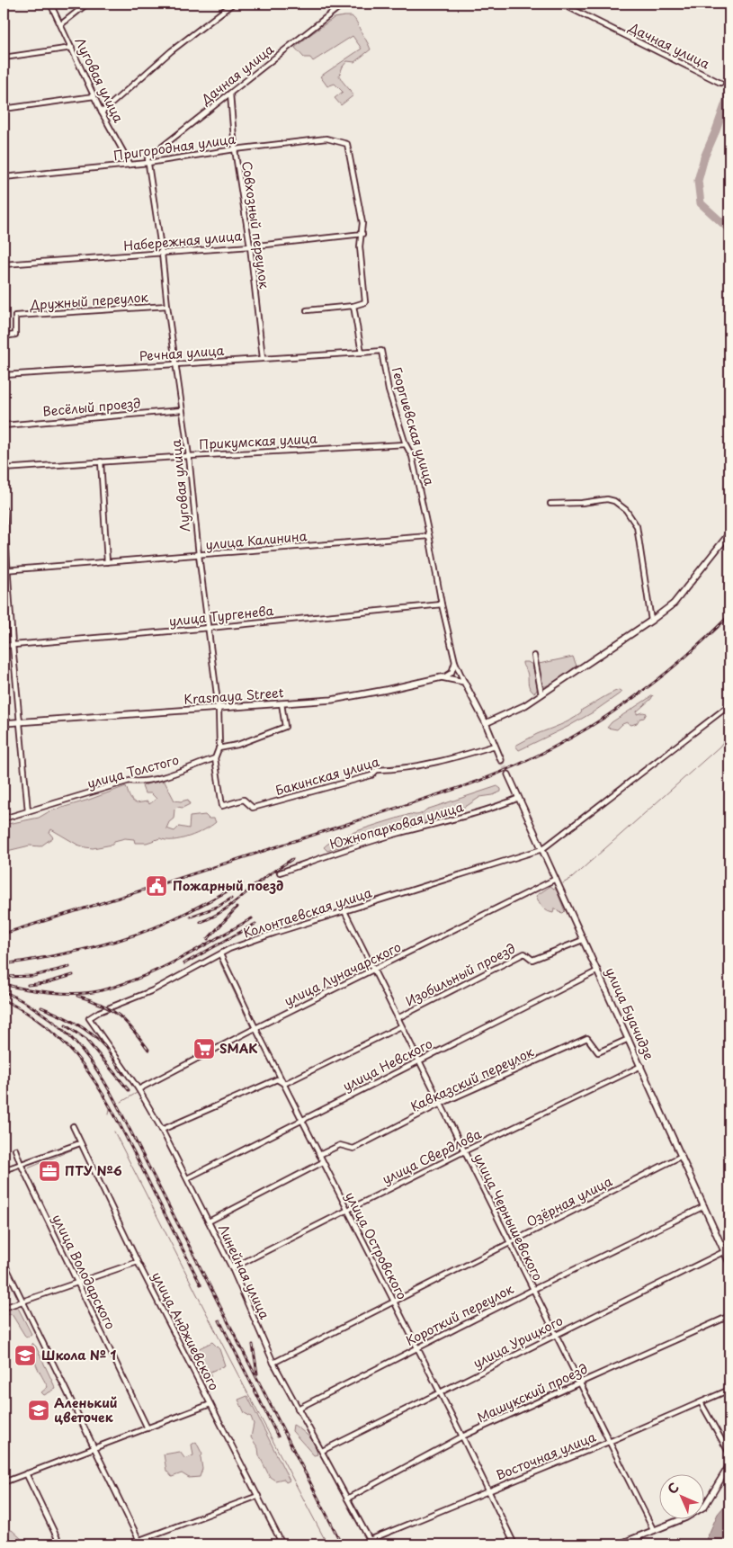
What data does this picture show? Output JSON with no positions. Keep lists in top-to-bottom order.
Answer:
{
  "streets": {
    "street": [
      "Дачная улица",
      "Луговая улица",
      "Пригородная улица",
      "Совхозный переулок",
      "Набережная улица",
      "Дружный переулок",
      "Речная улица",
      "Весёлый проезд",
      "Георгиевская улица",
      "Прикумская улица",
      "улица Калинина",
      "улица Тургенева",
      "Krasnaya Street",
      "улица Толстого",
      "Бакинская улица",
      "Южнопарковая улица",
      "Колонтаевская улица",
      "улица Луначарского",
      "Изобильный проезд",
      "улица Буачидзе",
      "улица Невского",
      "Кавказский переулок",
      "улица Свердлова",
      "Озёрная улица",
      "улица Чернышевского",
      "улица Островского",
      "улица Володарского",
      "Линейная улица",
      "Короткий переулок",
      "улица Анджиевского",
      "улица Урицкого",
      "Машукский проезд",
      "Восточная улица"
    ]
  },
  "crossings": [
    ["Дачная улица", "Луговая улица"],
    ["Дачная улица", "Пригородная улица"],
    ["Дачная улица", "Совхозный переулок"],
    ["Луговая улица", "Пригородная улица"],
    ["Луговая улица", "Набережная улица"],
    ["Луговая улица", "Дружный переулок"],
    ["Луговая улица", "Речная улица"],
    ["Луговая улица", "Весёлый проезд"],
    ["Луговая улица", "Прикумская улица"],
    ["Луговая улица", "улица Калинина"],
    ["Луговая улица", "улица Тургенева"],
    ["Луговая улица", "Krasnaya Street"],
    ["Луговая улица", "улица Толстого"],
    ["Луговая улица", "Бакинская улица"],
    ["Пригородная улица", "Совхозный переулок"],
    ["Пригородная улица", "Набережная улица"],
    ["Совхозный переулок", "Набережная улица"],
    ["Совхозный переулок", "Речная улица"],
    ["Речная улица", "Георгиевская улица"],
    ["Георгиевская улица", "Прикумская улица"],
    ["Георгиевская улица", "улица Калинина"],
    ["Георгиевская улица", "улица Тургенева"],
    ["Георгиевская улица", "Krasnaya Street"],
    ["Георгиевская улица", "Бакинская улица"],
    ["улица Толстого", "Бакинская улица"],
    ["Южнопарковая улица", "улица Буачидзе"],
    ["Колонтаевская улица", "улица Буачидзе"],
    ["Колонтаевская улица", "улица Чернышевского"],
    ["Колонтаевская улица", "улица Островского"],
    ["Колонтаевская улица", "Линейная улица"],
    ["улица Луначарского", "улица Буачидзе"],
    ["улица Луначарского", "улица Чернышевского"],
    ["улица Луначарского", "улица Островского"],
    ["улица Луначарского", "Линейная улица"],
    ["Изобильный проезд", "улица Буачидзе"],
    ["Изобильный проезд", "улица Чернышевского"],
    ["улица Буачидзе", "улица Невского"],
    ["улица Буачидзе", "Кавказский переулок"],
    ["улица Буачидзе", "улица Свердлова"],
    ["улица Буачидзе", "Озёрная улица"],
    ["улица Буачидзе", "Короткий переулок"],
    ["улица Буачидзе", "улица Урицкого"],
    ["улица Невского", "улица Чернышевского"],
    ["улица Невского", "улица Островского"],
    ["улица Невского", "Линейная улица"],
    ["Кавказский переулок", "улица Чернышевского"],
    ["Кавказский переулок", "улица Островского"],
    ["улица Свердлова", "улица Чернышевского"],
    ["улица Свердлова", "улица Островского"],
    ["улица Свердлова", "Линейная улица"],
    ["Озёрная улица", "улица Чернышевского"],
    ["Озёрная улица", "улица Островского"],
    ["Озёрная улица", "Линейная улица"],
    ["улица Чернышевского", "Короткий переулок"],
    ["улица Чернышевского", "улица Урицкого"],
    ["улица Чернышевского", "Машукский проезд"],
    ["улица Чернышевского", "Восточная улица"],
    ["улица Островского", "Короткий переулок"],
    ["улица Островского", "улица Урицкого"],
    ["улица Островского", "Машукский проезд"],
    ["улица Островского", "Восточная улица"],
    ["Линейная улица", "Короткий переулок"],
    ["Линейная улица", "улица Урицкого"],
    ["Линейная улица", "Машукский проезд"],
    ["Линейная улица", "Восточная улица"]
  ],
  "places": {
    "public building": ["Пожарный поезд"],
    "supermarket": ["SMAK"],
    "office": ["ПТУ №6"],
    "school or university": ["Школа № 1", "Аленький цветочек"]
  },
  "north": "top left"
}
